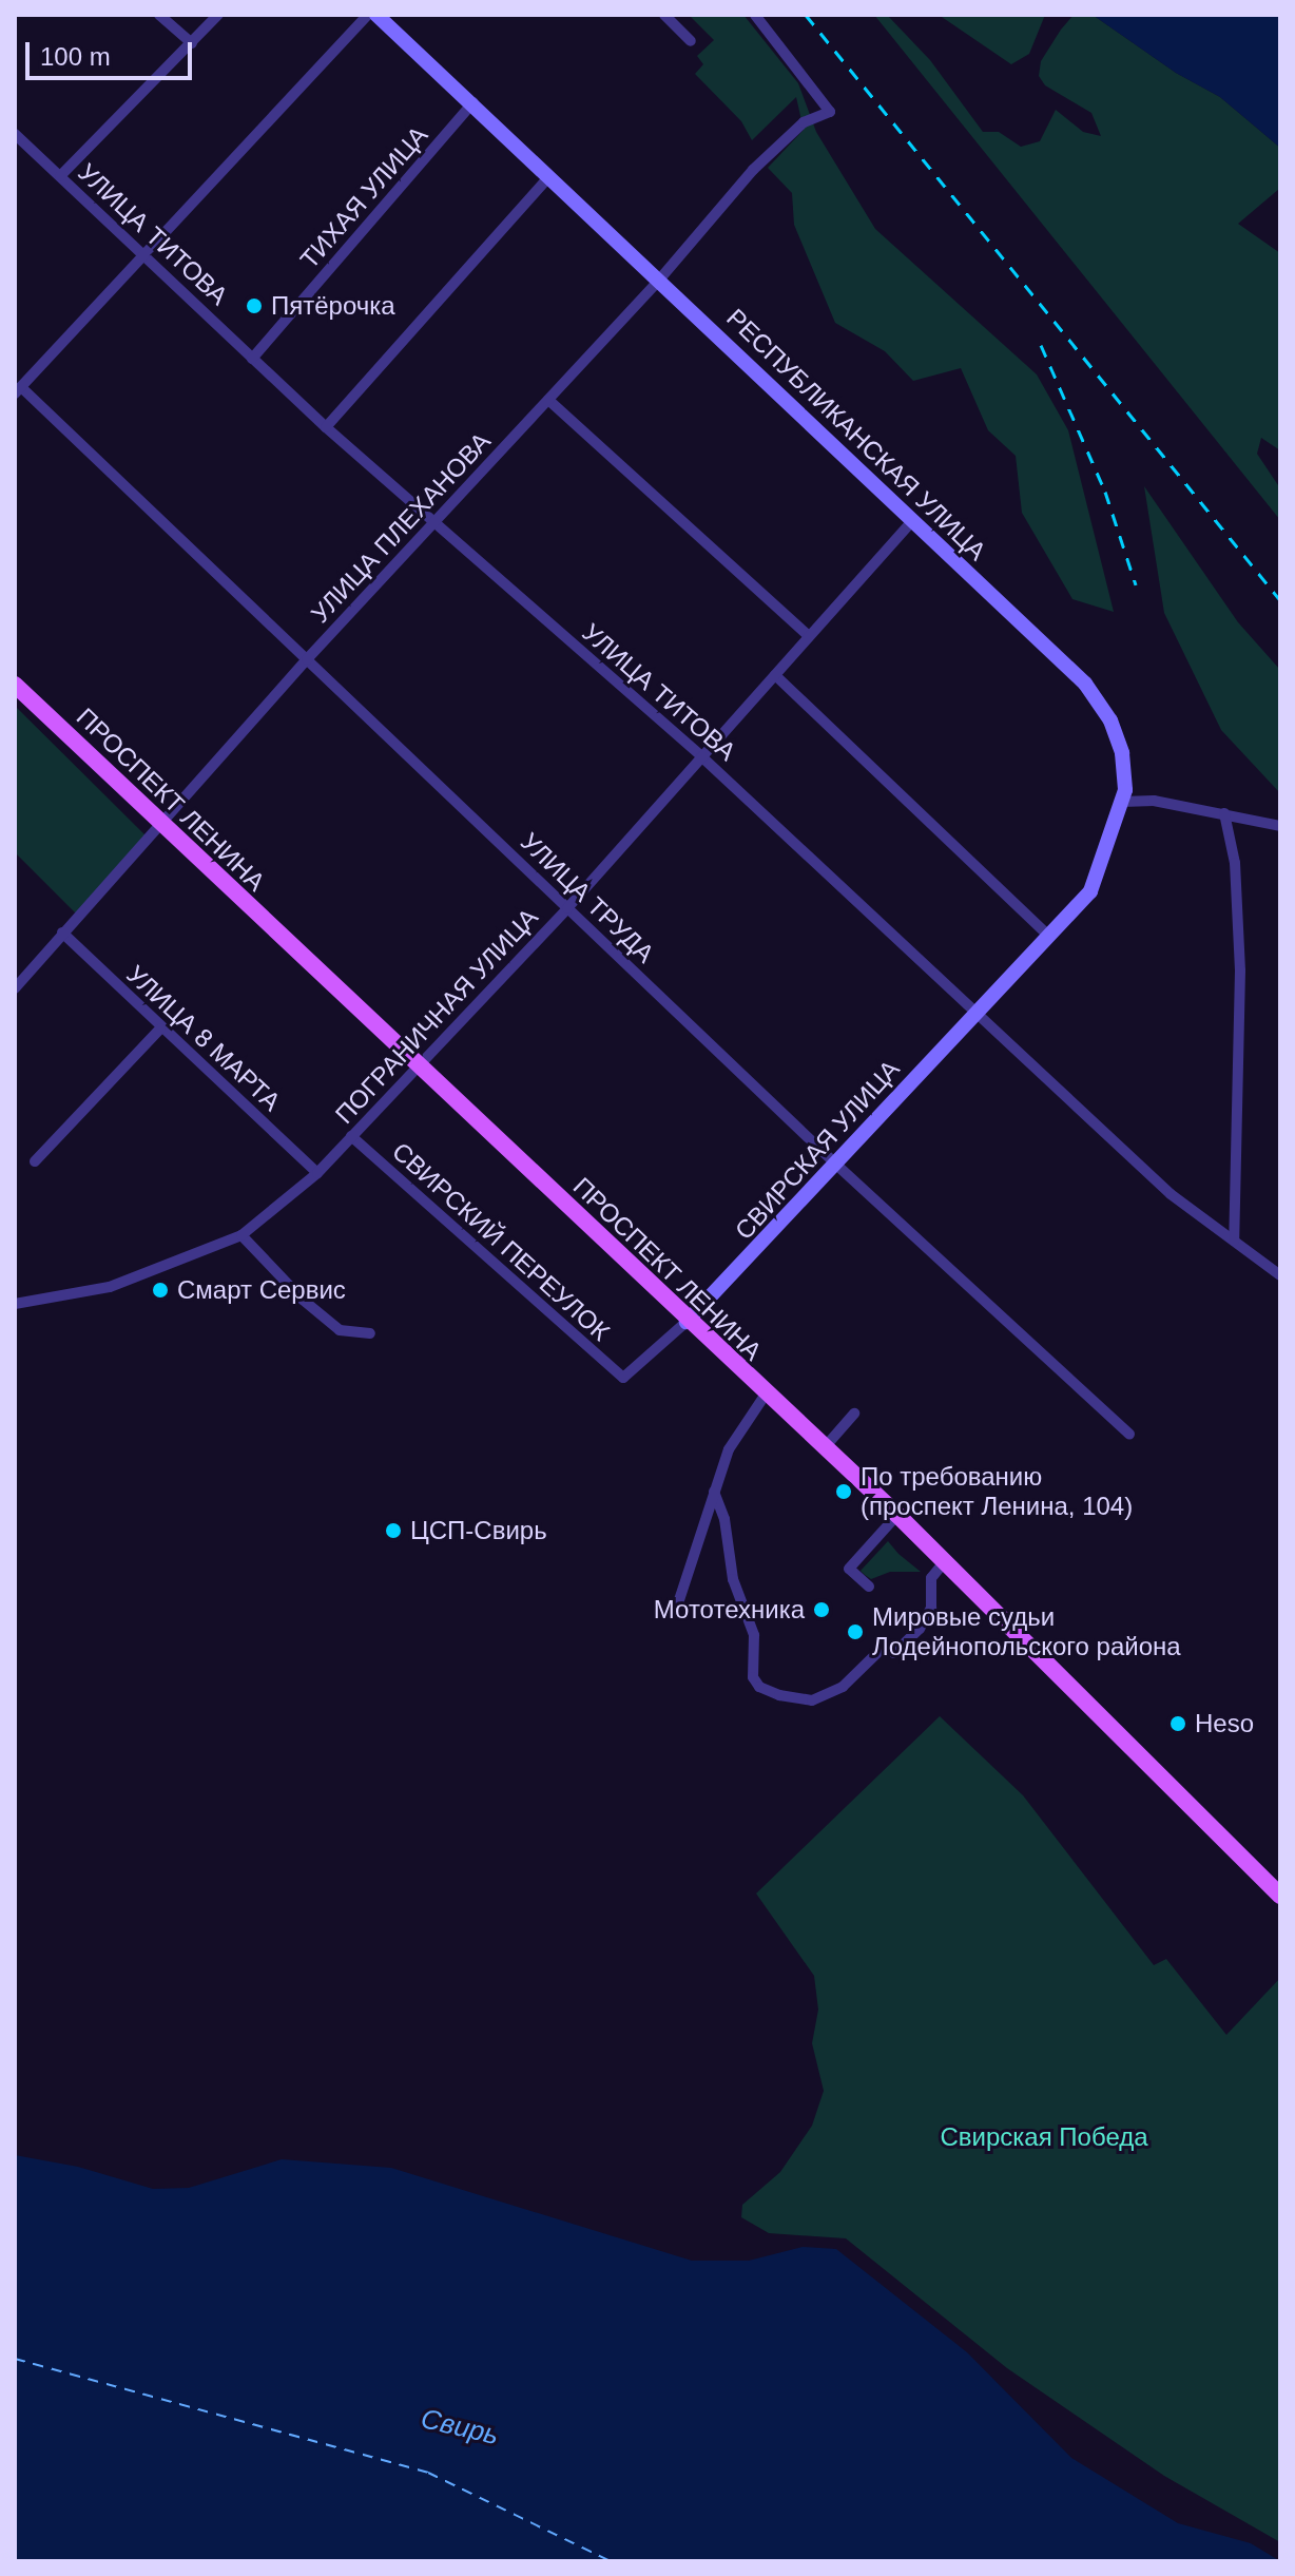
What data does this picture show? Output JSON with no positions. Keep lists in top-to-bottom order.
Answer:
{
  "streets": {
    "main road": ["ПРОСПЕКТ ЛЕНИНА"],
    "street": [
      "ТИХАЯ УЛИЦА",
      "УЛИЦА ТИТОВА",
      "РЕСПУБЛИКАНСКАЯ УЛИЦА",
      "УЛИЦА ПЛЕХАНОВА",
      "УЛИЦА ТРУДА",
      "ПОГРАНИЧНАЯ УЛИЦА",
      "УЛИЦА 8 МАРТА",
      "СВИРСКАЯ УЛИЦА",
      "СВИРСКИЙ ПЕРЕУЛОК"
    ]
  },
  "crossings": [
    ["ТИХАЯ УЛИЦА", "УЛИЦА ТИТОВА"],
    ["ТИХАЯ УЛИЦА", "РЕСПУБЛИКАНСКАЯ УЛИЦА"],
    ["УЛИЦА ТИТОВА", "УЛИЦА ПЛЕХАНОВА"],
    ["УЛИЦА ТИТОВА", "ПОГРАНИЧНАЯ УЛИЦА"],
    ["УЛИЦА ТИТОВА", "СВИРСКАЯ УЛИЦА"],
    ["РЕСПУБЛИКАНСКАЯ УЛИЦА", "УЛИЦА ПЛЕХАНОВА"],
    ["РЕСПУБЛИКАНСКАЯ УЛИЦА", "ПОГРАНИЧНАЯ УЛИЦА"],
    ["РЕСПУБЛИКАНСКАЯ УЛИЦА", "СВИРСКАЯ УЛИЦА"],
    ["УЛИЦА ПЛЕХАНОВА", "ПРОСПЕКТ ЛЕНИНА"],
    ["УЛИЦА ПЛЕХАНОВА", "УЛИЦА ТРУДА"],
    ["УЛИЦА ПЛЕХАНОВА", "УЛИЦА 8 МАРТА"],
    ["ПРОСПЕКТ ЛЕНИНА", "ПОГРАНИЧНАЯ УЛИЦА"],
    ["ПРОСПЕКТ ЛЕНИНА", "СВИРСКАЯ УЛИЦА"],
    ["УЛИЦА ТРУДА", "ПОГРАНИЧНАЯ УЛИЦА"],
    ["УЛИЦА ТРУДА", "СВИРСКАЯ УЛИЦА"],
    ["ПОГРАНИЧНАЯ УЛИЦА", "УЛИЦА 8 МАРТА"],
    ["ПОГРАНИЧНАЯ УЛИЦА", "СВИРСКИЙ ПЕРЕУЛОК"],
    ["СВИРСКАЯ УЛИЦА", "СВИРСКИЙ ПЕРЕУЛОК"]
  ],
  "water": ["Свирь"],
  "parks": ["Свирская Победа"],
  "places": [
    "Пятёрочка",
    "Смарт Сервис",
    "По требованию (проспект Ленина, 104)",
    "ЦСП-Свирь",
    "Мототехника",
    "Мировые судьи Лодейнопольского района",
    "Heso"
  ],
  "scale_bar": "100 m"
}
